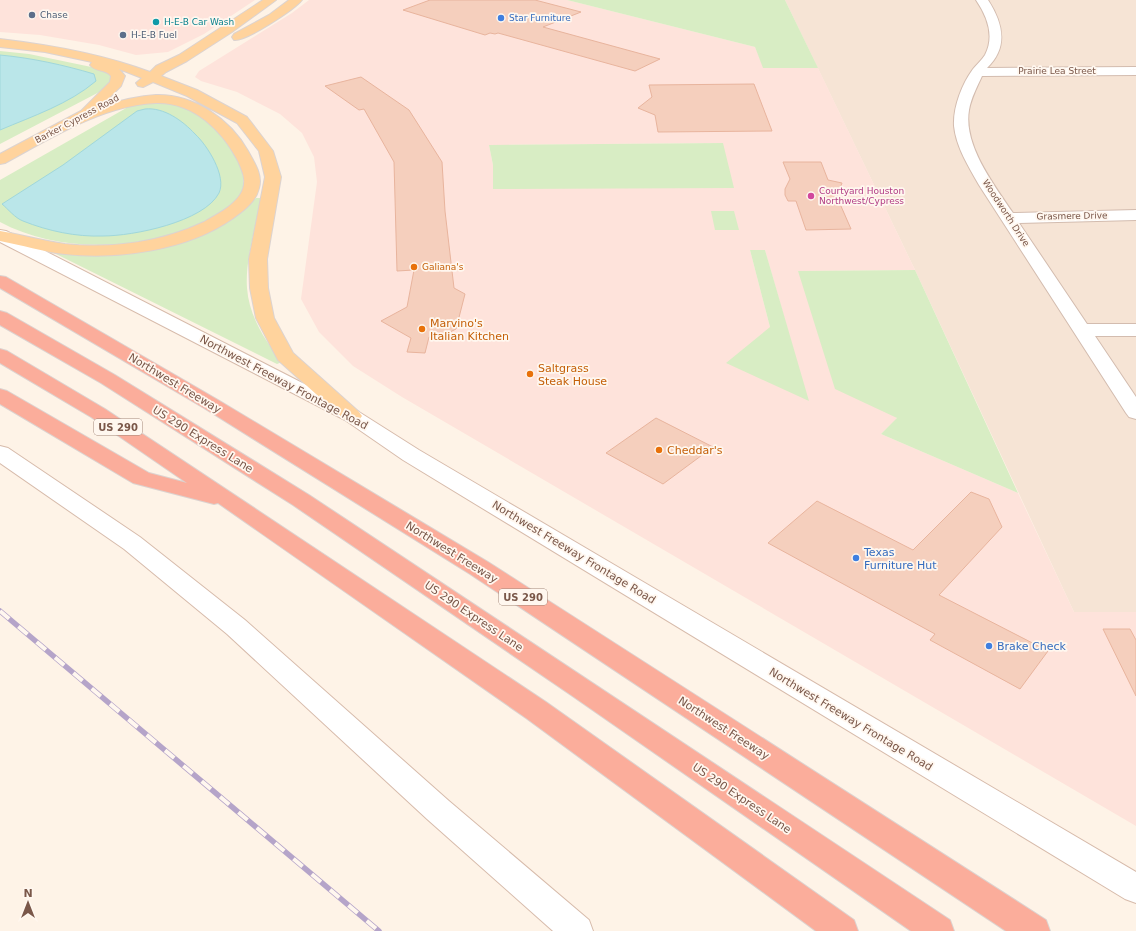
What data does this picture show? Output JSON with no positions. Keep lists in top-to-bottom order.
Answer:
{
  "streets": {
    "highway": ["Northwest Freeway", "US 290", "US 290 Express Lane"],
    "main road": [
      "Prairie Lea Street",
      "Barker Cypress Road",
      "Woodworth Drive",
      "Grasmere Drive",
      "Northwest Freeway Frontage Road"
    ]
  },
  "crossings": [
    ["Prairie Lea Street", "Woodworth Drive"],
    ["Woodworth Drive", "Grasmere Drive"]
  ],
  "places": [
    "Chase",
    "Star Furniture",
    "H-E-B Car Wash",
    "H-E-B Fuel",
    "Courtyard Houston Northwest/Cypress",
    "Galiana's",
    "Marvino's Italian Kitchen",
    "Saltgrass Steak House",
    "Cheddar's",
    "Texas Furniture Hut",
    "Brake Check"
  ],
  "north": "top"
}
